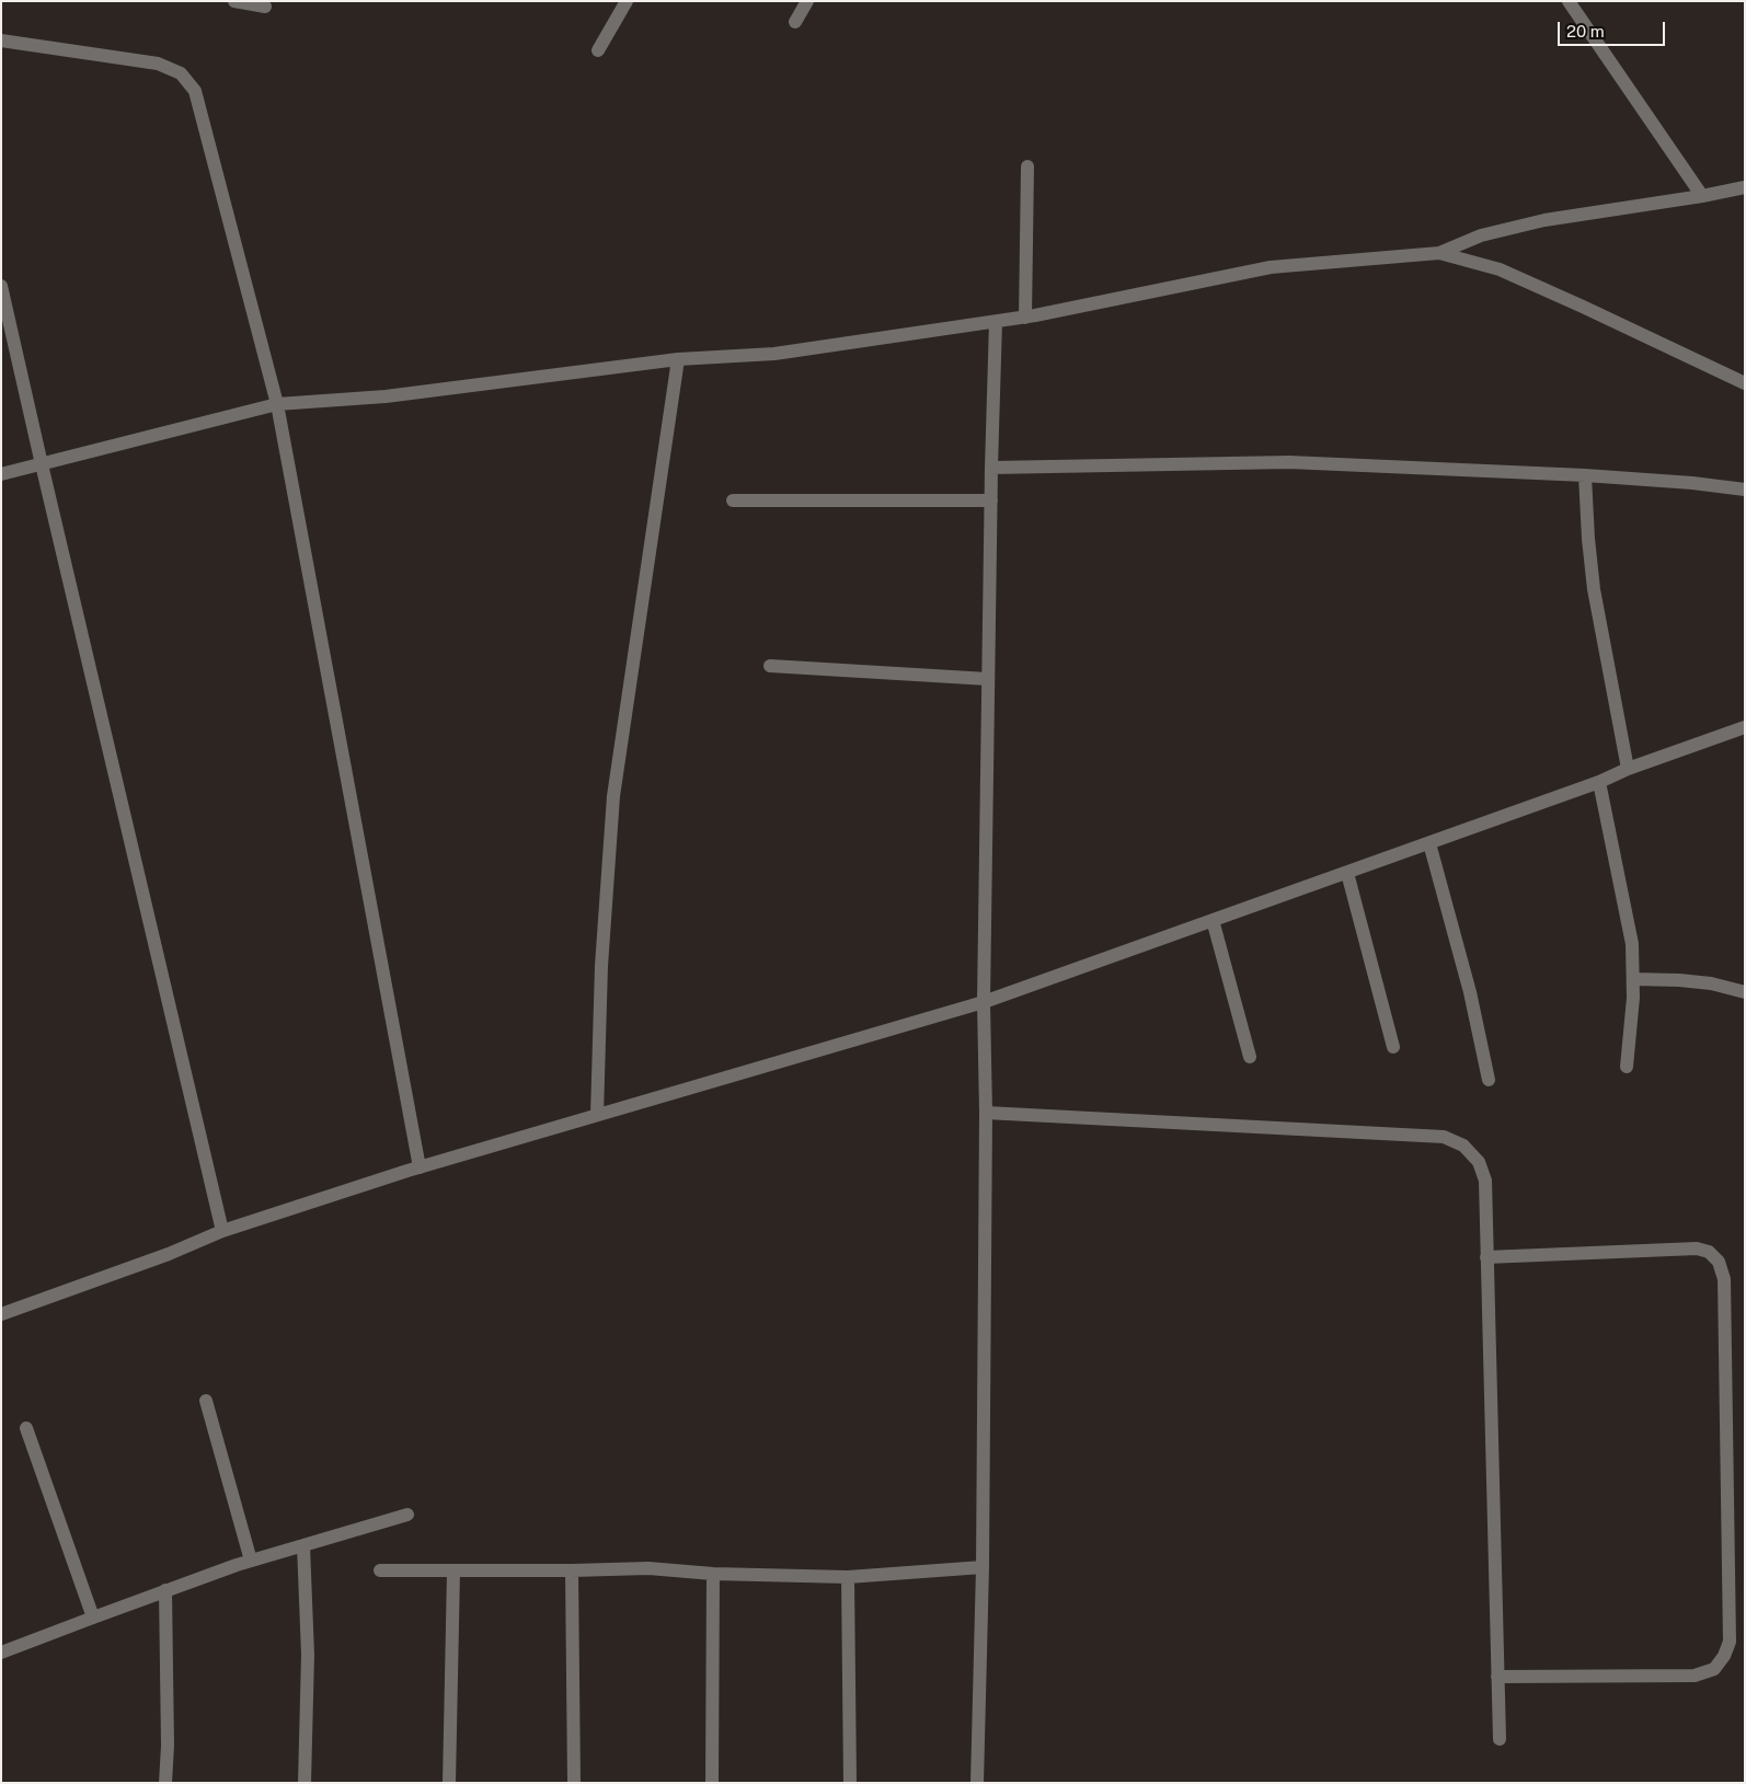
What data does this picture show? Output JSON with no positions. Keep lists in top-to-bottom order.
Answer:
{
  "scale_bar": "20 m"
}
